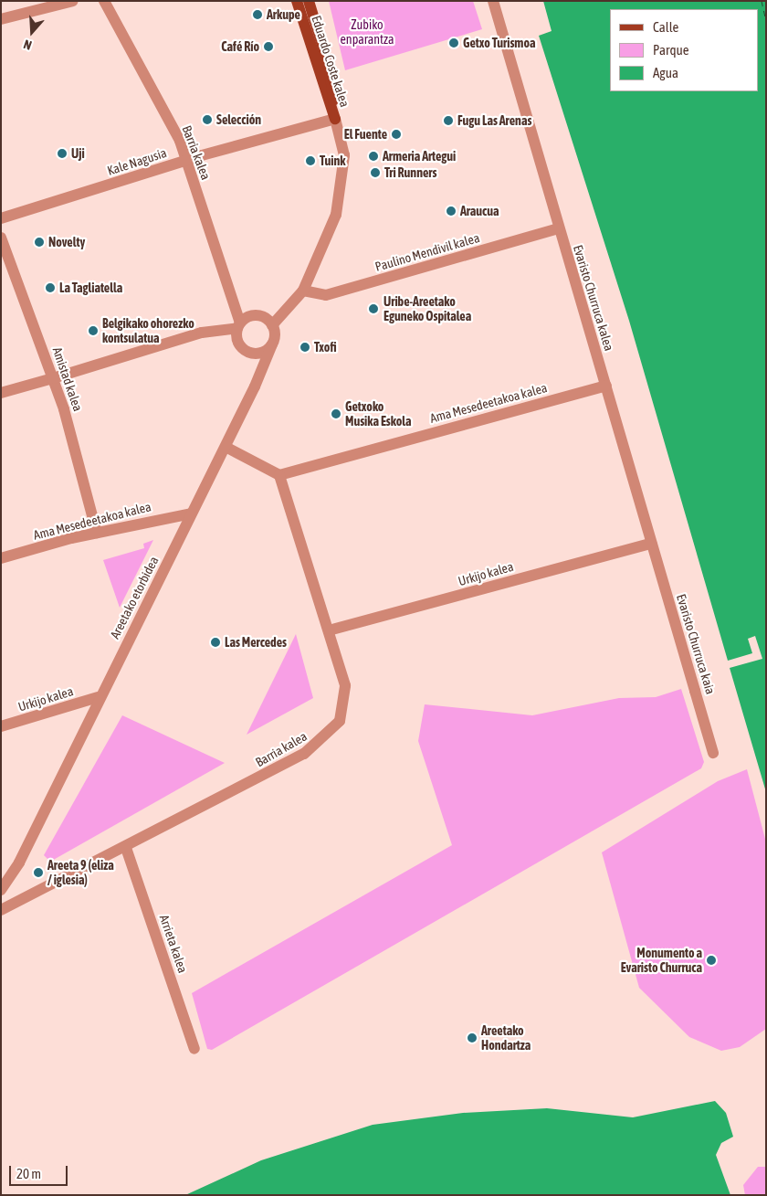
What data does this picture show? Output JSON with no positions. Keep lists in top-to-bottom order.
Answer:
{
  "streets": {
    "main road": ["Eduardo Coste kalea"],
    "street": [
      "Barria kalea",
      "Kale Nagusia",
      "Paulino Mendivil kalea",
      "Evaristo Churruca kalea",
      "Amistad kalea",
      "Ama Mesedeetakoa kalea",
      "Urkijo kalea",
      "Areetako etorbidea",
      "Evaristo Churruca kaia",
      "Arrieta kalea"
    ]
  },
  "crossings": [
    ["Eduardo Coste kalea", "Kale Nagusia"],
    ["Barria kalea", "Kale Nagusia"],
    ["Barria kalea", "Ama Mesedeetakoa kalea"],
    ["Barria kalea", "Urkijo kalea"],
    ["Barria kalea", "Areetako etorbidea"],
    ["Barria kalea", "Arrieta kalea"],
    ["Paulino Mendivil kalea", "Evaristo Churruca kalea"],
    ["Evaristo Churruca kalea", "Ama Mesedeetakoa kalea"],
    ["Evaristo Churruca kalea", "Urkijo kalea"],
    ["Evaristo Churruca kalea", "Evaristo Churruca kaia"],
    ["Amistad kalea", "Ama Mesedeetakoa kalea"],
    ["Ama Mesedeetakoa kalea", "Areetako etorbidea"],
    ["Urkijo kalea", "Areetako etorbidea"],
    ["Urkijo kalea", "Evaristo Churruca kaia"]
  ],
  "parks": ["Zubiko enparantza"],
  "places": [
    "Arkupe",
    "Getxo Turismoa",
    "Café Río",
    "Selección",
    "Fugu Las Arenas",
    "El Fuente",
    "Uji",
    "Armeria Artegui",
    "Tuink",
    "Tri Runners",
    "Araucua",
    "Novelty",
    "La Tagliatella",
    "Uribe-Areetako Eguneko Ospitalea",
    "Belgikako ohorezko kontsulatua",
    "Txofi",
    "Getxoko Musika Eskola",
    "Las Mercedes",
    "Areeta 9 (eliza / iglesia)",
    "Monumento a Evaristo Churruca",
    "Areetako Hondartza"
  ],
  "legend": ["Calle", "Parque", "Agua"],
  "scale_bar": "20 m",
  "north": "bottom"
}
